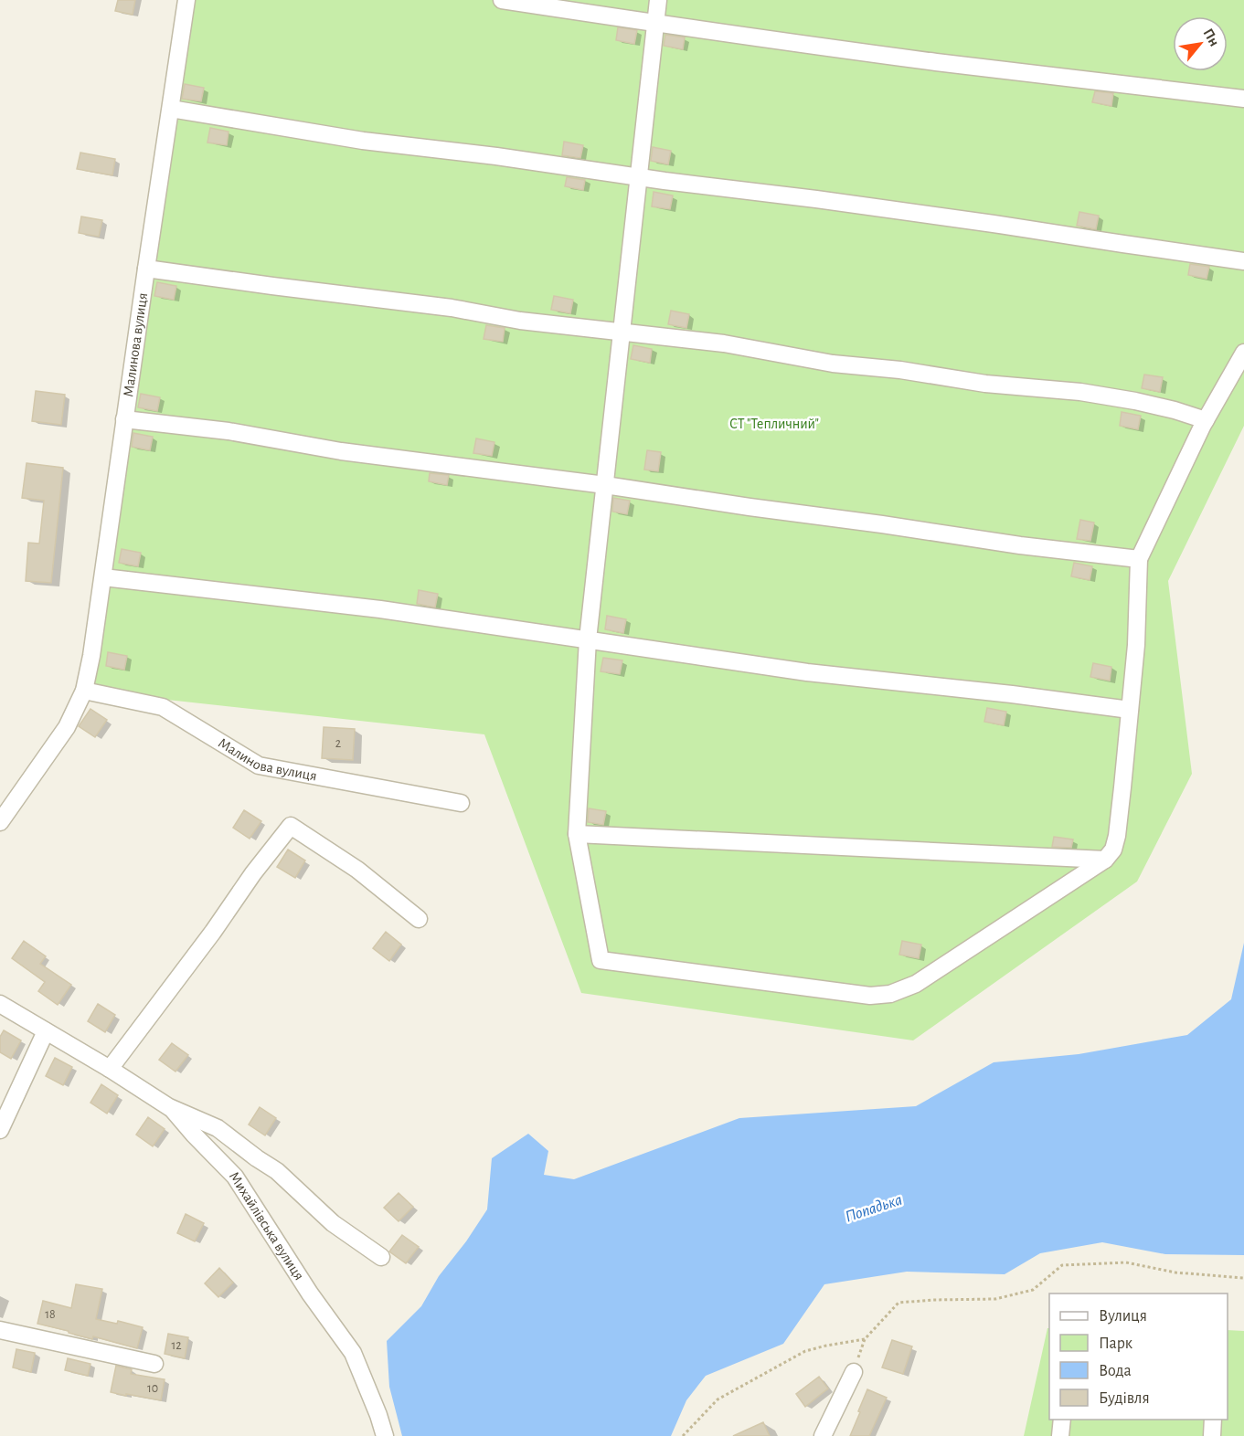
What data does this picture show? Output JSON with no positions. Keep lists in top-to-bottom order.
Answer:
{
  "streets": {
    "street": ["Малинова вулиця", "Михайлівська вулиця"]
  },
  "water": ["Попадька"],
  "parks": ["СТ \"Тепличний\""],
  "house_numbers": [
    "2",
    "18",
    "12",
    "10"
  ],
  "legend": [
    "Вулиця",
    "Парк",
    "Вода",
    "Будівля"
  ],
  "north": "top right"
}
